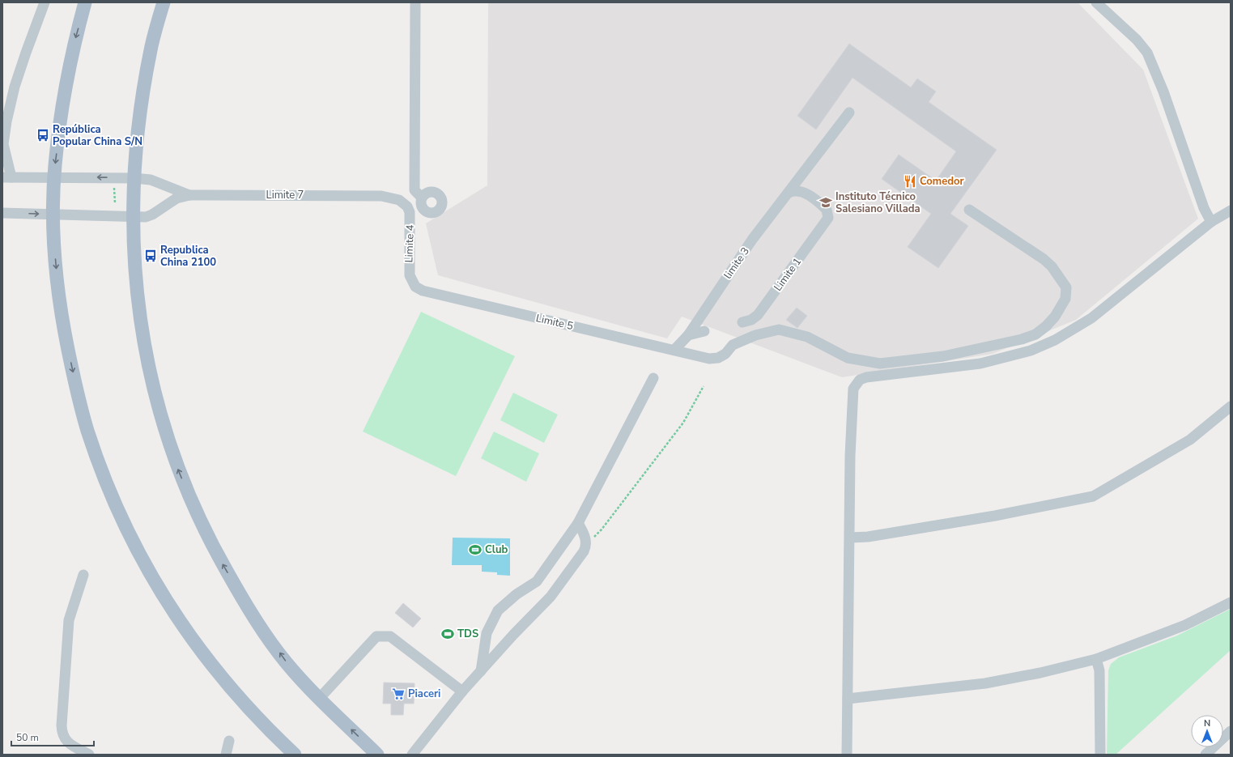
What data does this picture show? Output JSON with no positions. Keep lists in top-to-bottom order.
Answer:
{
  "streets": {
    "street": [
      "Limite 7",
      "Limite 4",
      "limite 3",
      "Limite 1",
      "Limite 5"
    ]
  },
  "crossings": [
    ["Limite 7", "Limite 4"],
    ["Limite 4", "Limite 5"],
    ["limite 3", "Limite 1"],
    ["limite 3", "Limite 5"]
  ],
  "places": {
    "bus stop": ["República Popular China S/N", "Republica China 2100"],
    "restaurant": ["Comedor"],
    "school or university": ["Instituto Técnico Salesiano Villada"],
    "sports": ["Club", "TDS"],
    "supermarket": ["Piaceri"]
  },
  "scale_bar": "50 m",
  "north": "top"
}
